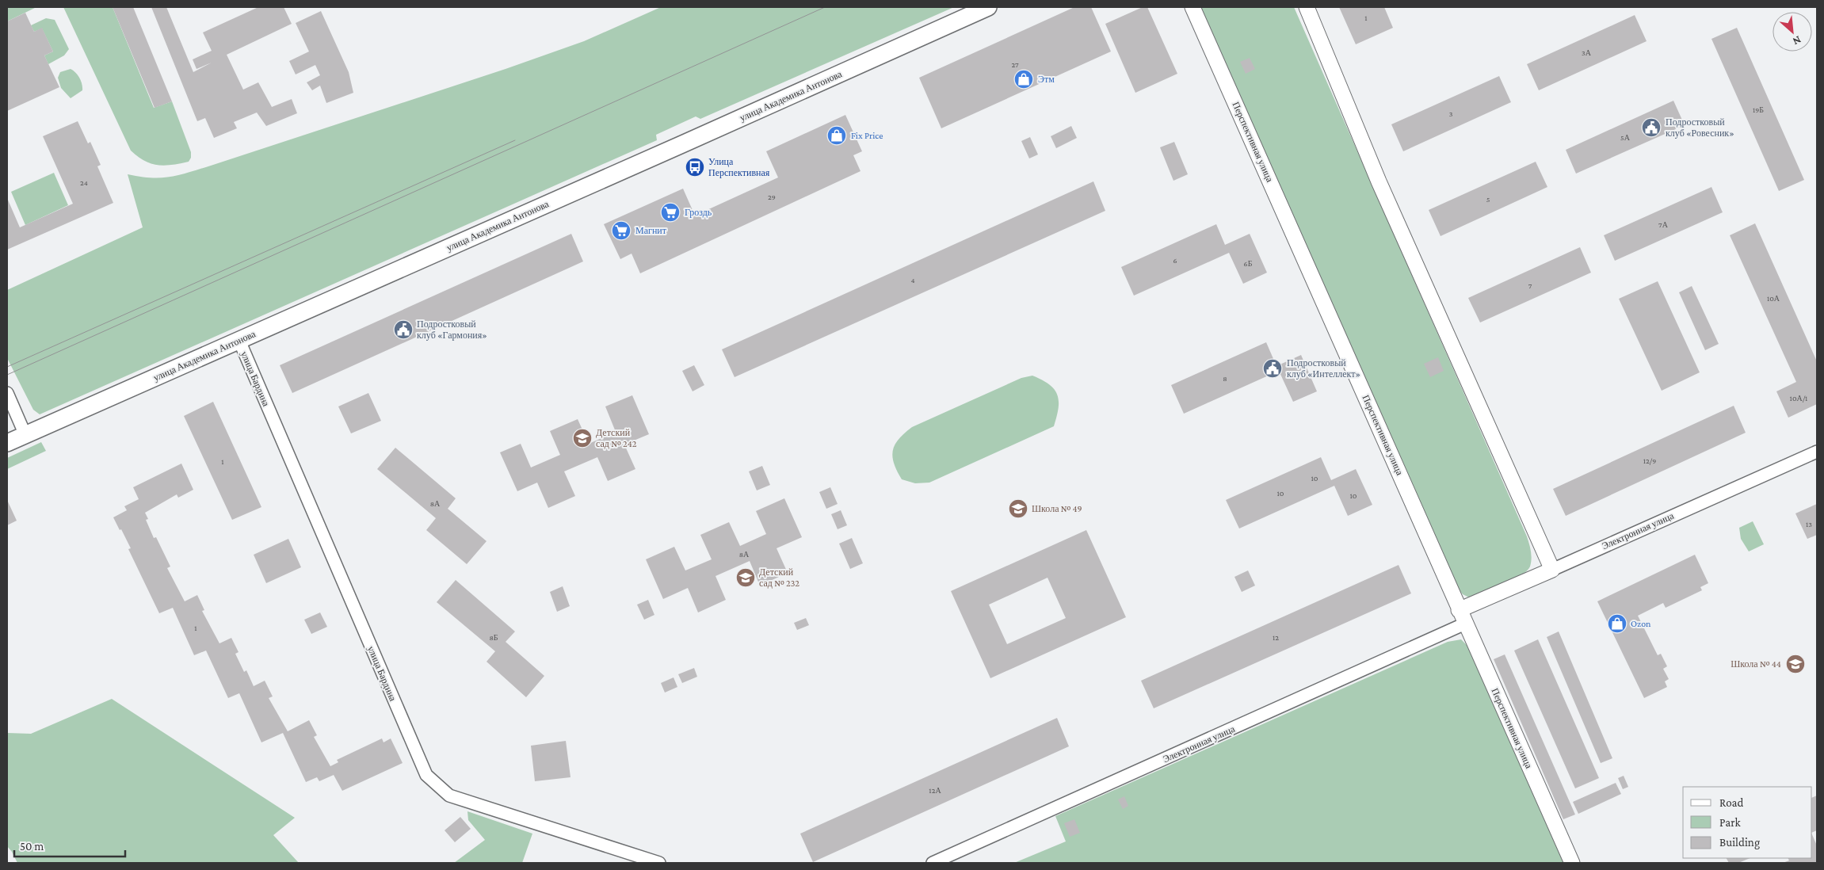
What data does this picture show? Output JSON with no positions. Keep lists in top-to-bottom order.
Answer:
{
  "streets": {
    "main road": ["улица Академика Антонова"],
    "street": ["Перспективная улица", "улица Бардина", "Электронная улица"]
  },
  "crossings": [
    ["улица Академика Антонова", "улица Бардина"],
    ["Перспективная улица", "Электронная улица"]
  ],
  "places": {
    "shop": ["Этм", "Fix Price", "Ozon"],
    "public building": ["Подростковый клуб «Ровесник»", "Подростковый клуб «Гармония»", "Подростковый клуб «Интеллект»"],
    "bus stop": ["Улица Перспективная"],
    "supermarket": ["Гроздь", "Магнит"],
    "school or university": [
      "Детский сад № 242",
      "Школа № 49",
      "Детский сад № 232",
      "Школа № 44"
    ]
  },
  "house_numbers": [
    "1",
    "3А",
    "27",
    "19Б",
    "3",
    "5А",
    "24",
    "29",
    "5",
    "7А",
    "6",
    "6Б",
    "4",
    "7",
    "10А",
    "8",
    "10А/1",
    "12/9",
    "1",
    "10",
    "10",
    "10",
    "8А",
    "13",
    "8А",
    "1",
    "8Б",
    "12",
    "12А"
  ],
  "legend": ["Road", "Park", "Building"],
  "scale_bar": "50 m",
  "north": "bottom right"
}
